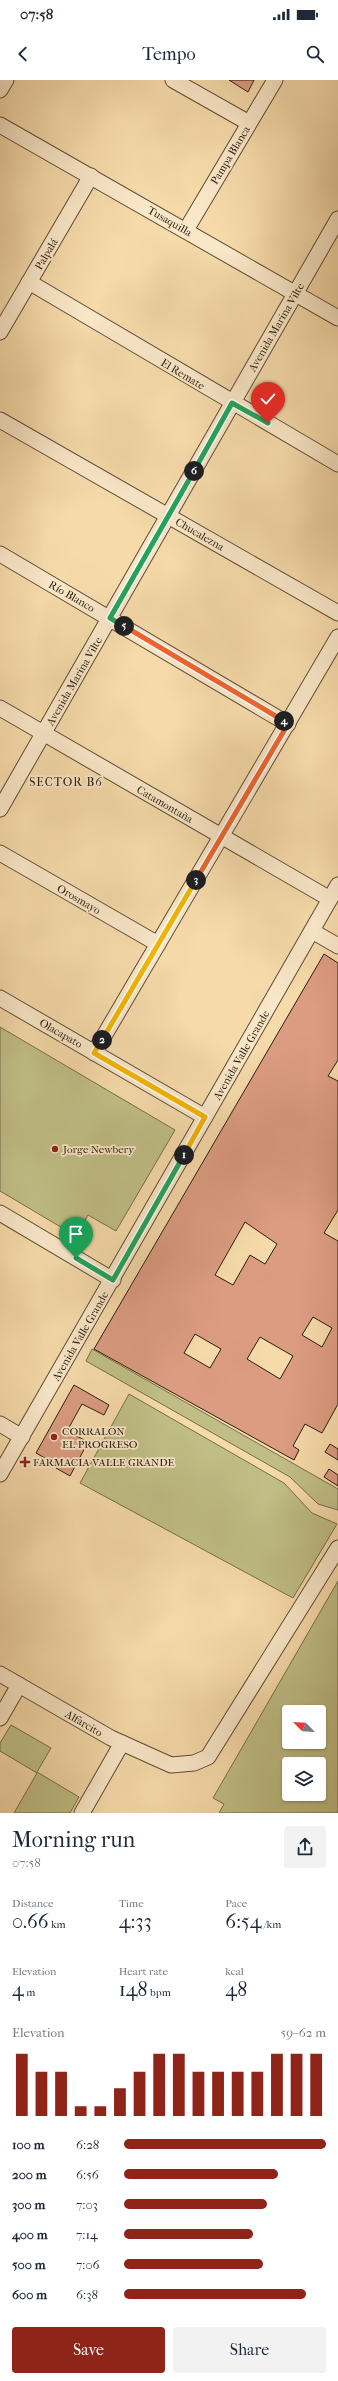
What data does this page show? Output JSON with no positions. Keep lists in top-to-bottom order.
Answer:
{
  "streets": {
    "street": [
      "Pampa Blanca",
      "Tusaquilla",
      "Palpalá",
      "Avenida Marina Vilte",
      "El Remate",
      "Chucalezna",
      "Río Blanco",
      "Catamontaña",
      "Orosmayo",
      "Olacapato",
      "Avenida Valle Grande",
      "Alfarcito"
    ]
  },
  "crossings": [
    ["Pampa Blanca", "Tusaquilla"],
    ["Tusaquilla", "Palpalá"],
    ["Tusaquilla", "Avenida Marina Vilte"],
    ["Palpalá", "El Remate"],
    ["Avenida Marina Vilte", "El Remate"],
    ["Avenida Marina Vilte", "Chucalezna"],
    ["Avenida Marina Vilte", "Río Blanco"],
    ["Avenida Marina Vilte", "Catamontaña"],
    ["Catamontaña", "Avenida Valle Grande"],
    ["Olacapato", "Avenida Valle Grande"]
  ],
  "districts": ["SECTOR B6"],
  "places": {
    "other": ["Jorge Newbery", "CORRALON EL PROGRESO"],
    "health": ["FARMACIA VALLE GRANDE"]
  },
  "north": "top left",
  "page": {
    "status": "07:58",
    "header": "Tempo",
    "pins": [
      "6",
      "5",
      "4",
      "3",
      "2",
      "1"
    ],
    "heading": ["Morning run", "07:58"],
    "stats": [
      ["Distance", "0.66 km"],
      ["Time", "4:33"],
      ["Pace", "6:54 /km"],
      ["Elevation", "4 m"],
      ["Heart rate", "148 bpm"],
      ["kcal", "48"]
    ],
    "chart": ["Elevation", "59–62 m"],
    "list": [
      {
        "name": "100 m",
        "note": "6:28"
      },
      {
        "name": "200 m",
        "note": "6:56"
      },
      {
        "name": "300 m",
        "note": "7:03"
      },
      {
        "name": "400 m",
        "note": "7:14"
      },
      {
        "name": "500 m",
        "note": "7:06"
      },
      {
        "name": "600 m",
        "note": "6:38"
      }
    ],
    "buttons": ["Save", "Share"]
  }
}
